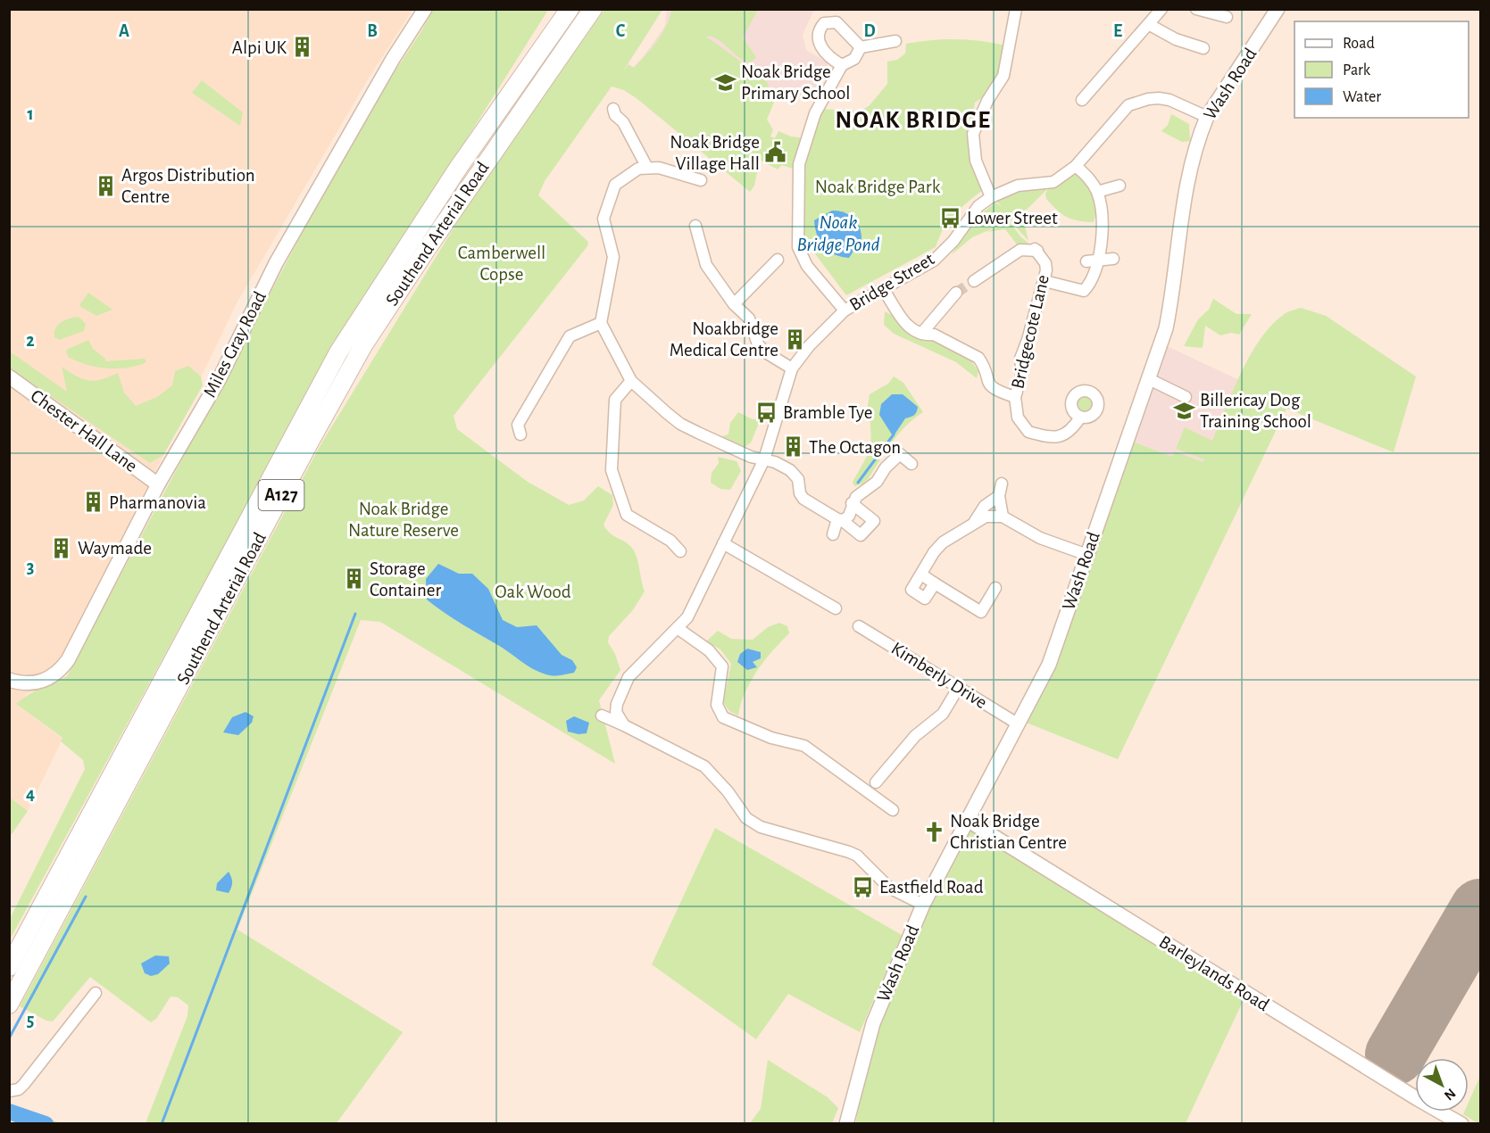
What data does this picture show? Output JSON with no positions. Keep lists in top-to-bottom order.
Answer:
{
  "streets": {
    "highway": ["Southend Arterial Road", "A127"],
    "street": [
      "Wash Road",
      "Bridge Street",
      "Bridgecote Lane",
      "Miles Gray Road",
      "Chester Hall Lane",
      "Kimberly Drive",
      "Barleylands Road"
    ]
  },
  "crossings": [
    ["Wash Road", "Bridge Street"],
    ["Wash Road", "Kimberly Drive"],
    ["Wash Road", "Barleylands Road"],
    ["Bridge Street", "Bridgecote Lane"],
    ["Miles Gray Road", "Chester Hall Lane"]
  ],
  "districts": ["NOAK BRIDGE"],
  "water": ["Noak Bridge Pond"],
  "parks": [
    "Noak Bridge Park",
    "Camberwell Copse",
    "Noak Bridge Nature Reserve",
    "Oak Wood"
  ],
  "places": {
    "building": [
      "Alpi UK",
      "Argos Distribution Centre",
      "Noakbridge Medical Centre",
      "The Octagon",
      "Pharmanovia",
      "Waymade",
      "Storage Container"
    ],
    "school or university": ["Noak Bridge Primary School", "Billericay Dog Training School"],
    "public building": ["Noak Bridge Village Hall"],
    "bus stop": ["Lower Street", "Bramble Tye", "Eastfield Road"],
    "church": ["Noak Bridge Christian Centre"]
  },
  "legend": ["Road", "Park", "Water"],
  "north": "bottom right",
  "grid": {
    "columns": [
      "A",
      "B",
      "C",
      "D",
      "E"
    ],
    "rows": [
      "1",
      "2",
      "3",
      "4",
      "5"
    ]
  }
}
